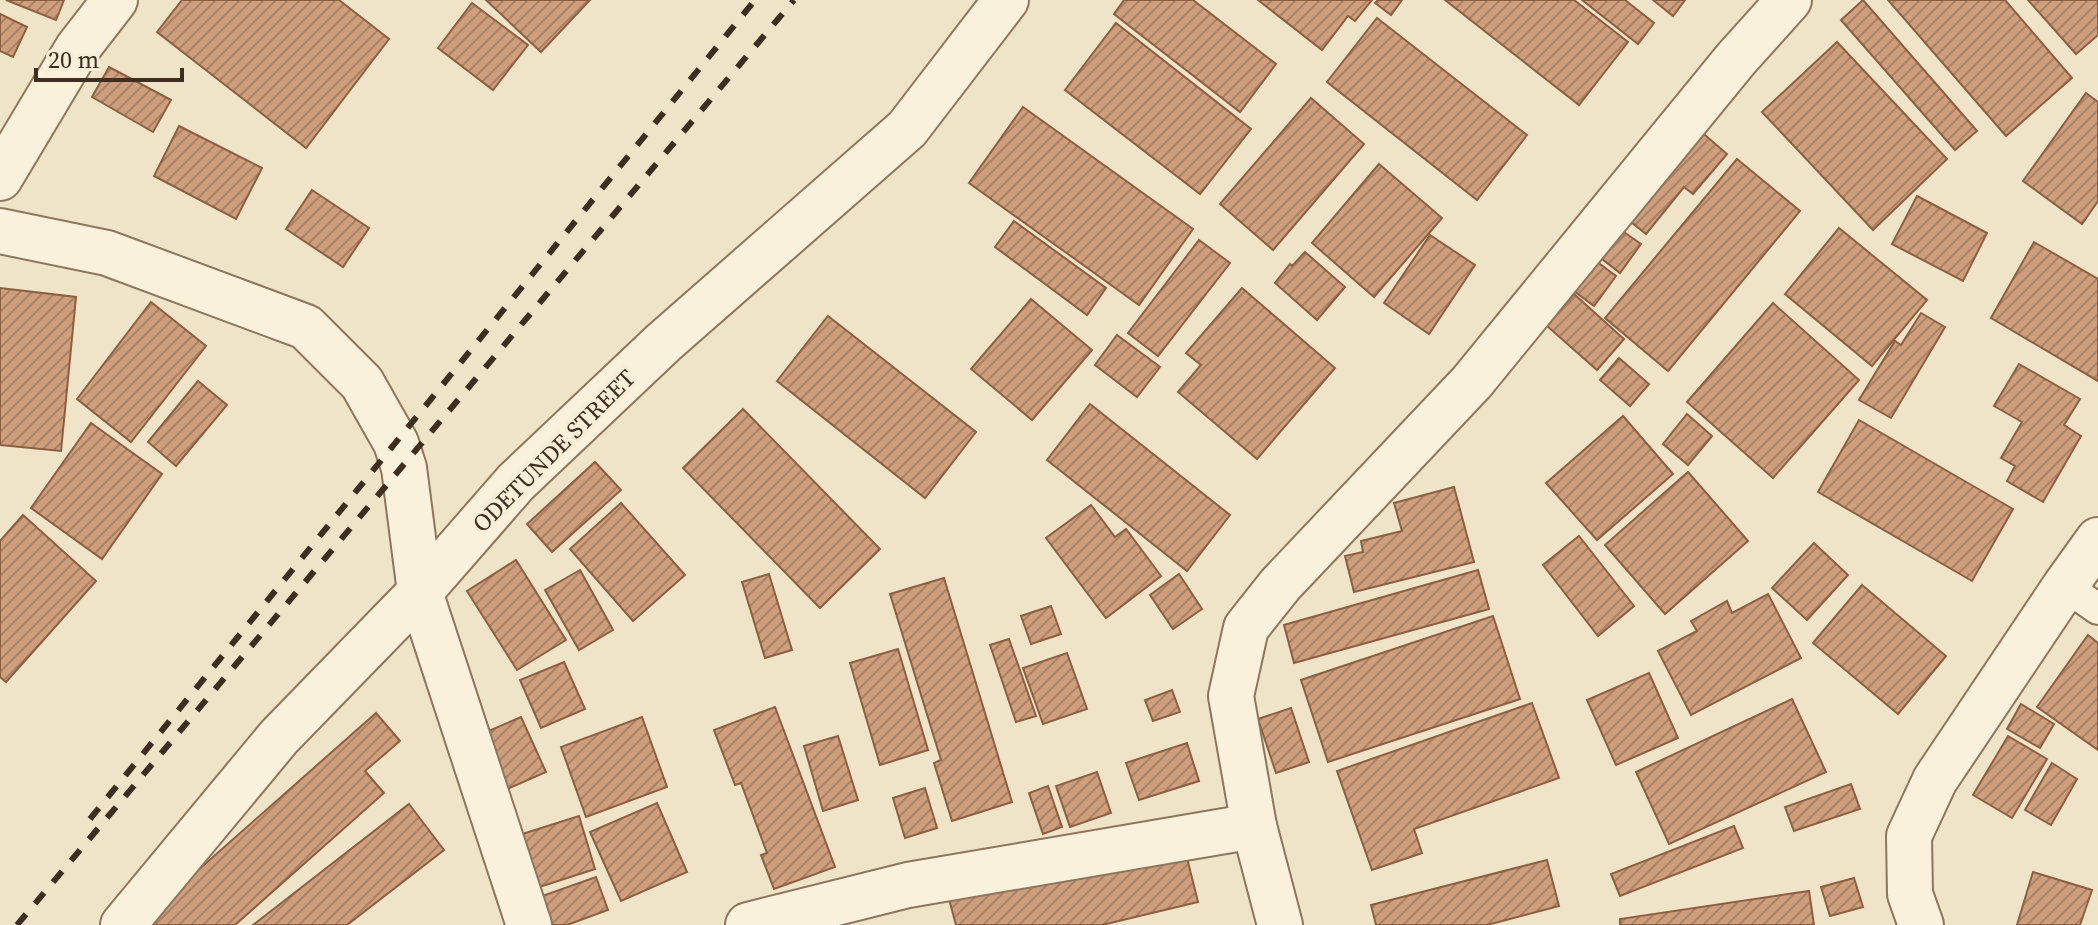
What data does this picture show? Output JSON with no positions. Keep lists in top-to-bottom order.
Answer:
{
  "streets": {
    "street": ["ODETUNDE STREET"]
  },
  "scale_bar": "20 m"
}
